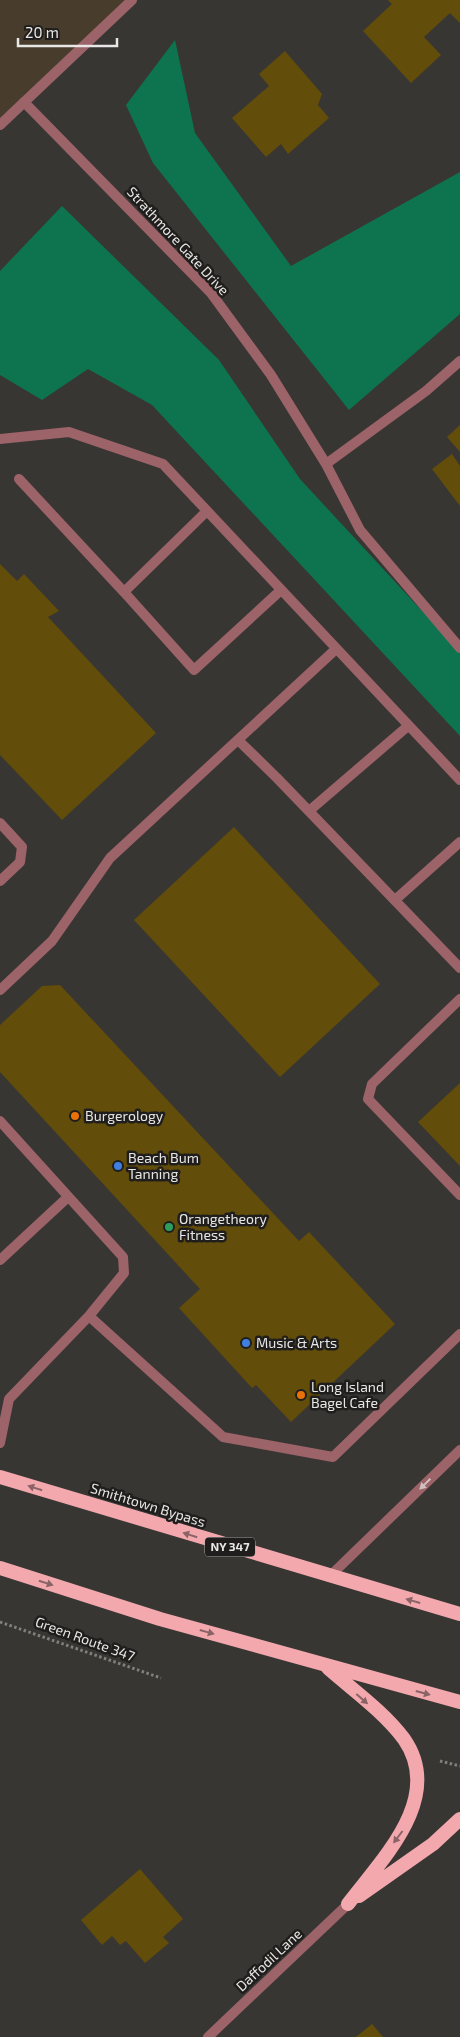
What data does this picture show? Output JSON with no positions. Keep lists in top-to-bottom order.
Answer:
{
  "streets": {
    "highway": ["Smithtown Bypass", "NY 347"],
    "street": ["Strathmore Gate Drive", "Daffodil Lane"],
    "path": ["Green Route 347"]
  },
  "places": [
    "Burgerology",
    "Beach Bum Tanning",
    "Orangetheory Fitness",
    "Music & Arts",
    "Long Island Bagel Cafe"
  ],
  "scale_bar": "20 m"
}
